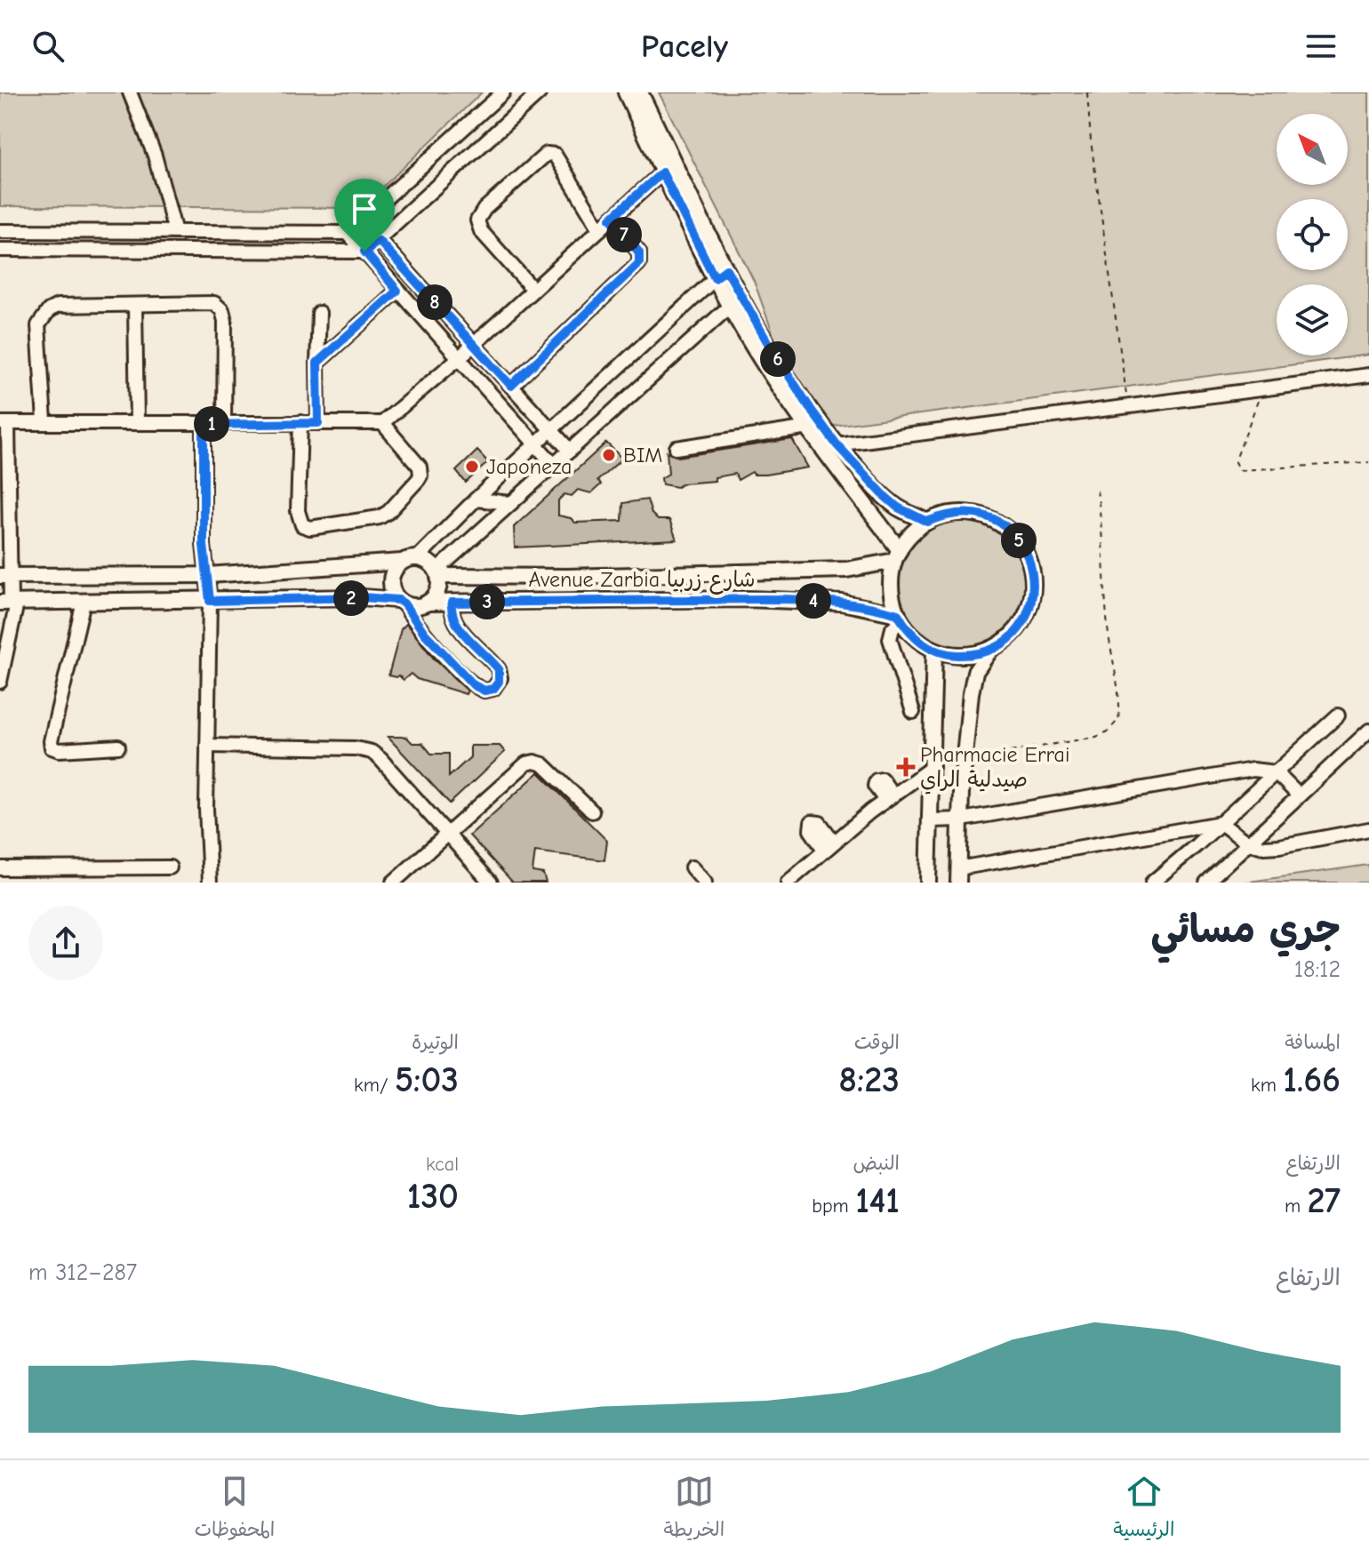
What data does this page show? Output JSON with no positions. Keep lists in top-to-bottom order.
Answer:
{
  "streets": {
    "main road": ["Avenue Zarbia شارع زربيا"]
  },
  "places": {
    "other": ["BIM", "Japoneza"],
    "health": ["Pharmacie Errai صيدلية الراي"]
  },
  "north": "top left",
  "page": {
    "header": "Pacely",
    "pins": [
      "7",
      "8",
      "6",
      "1",
      "5",
      "2",
      "4",
      "3"
    ],
    "heading": ["جري مسائي", "18:12"],
    "stats": [
      ["المسافة", "1.66 km"],
      ["الوقت", "8:23"],
      ["الوتيرة", "5:03 /km"],
      ["الارتفاع", "27 m"],
      ["النبض", "141 bpm"],
      ["kcal", "130"]
    ],
    "chart": ["الارتفاع", "287–312 m"],
    "tabs": ["الرئيسية", "الخريطة", "المحفوظات"]
  }
}
